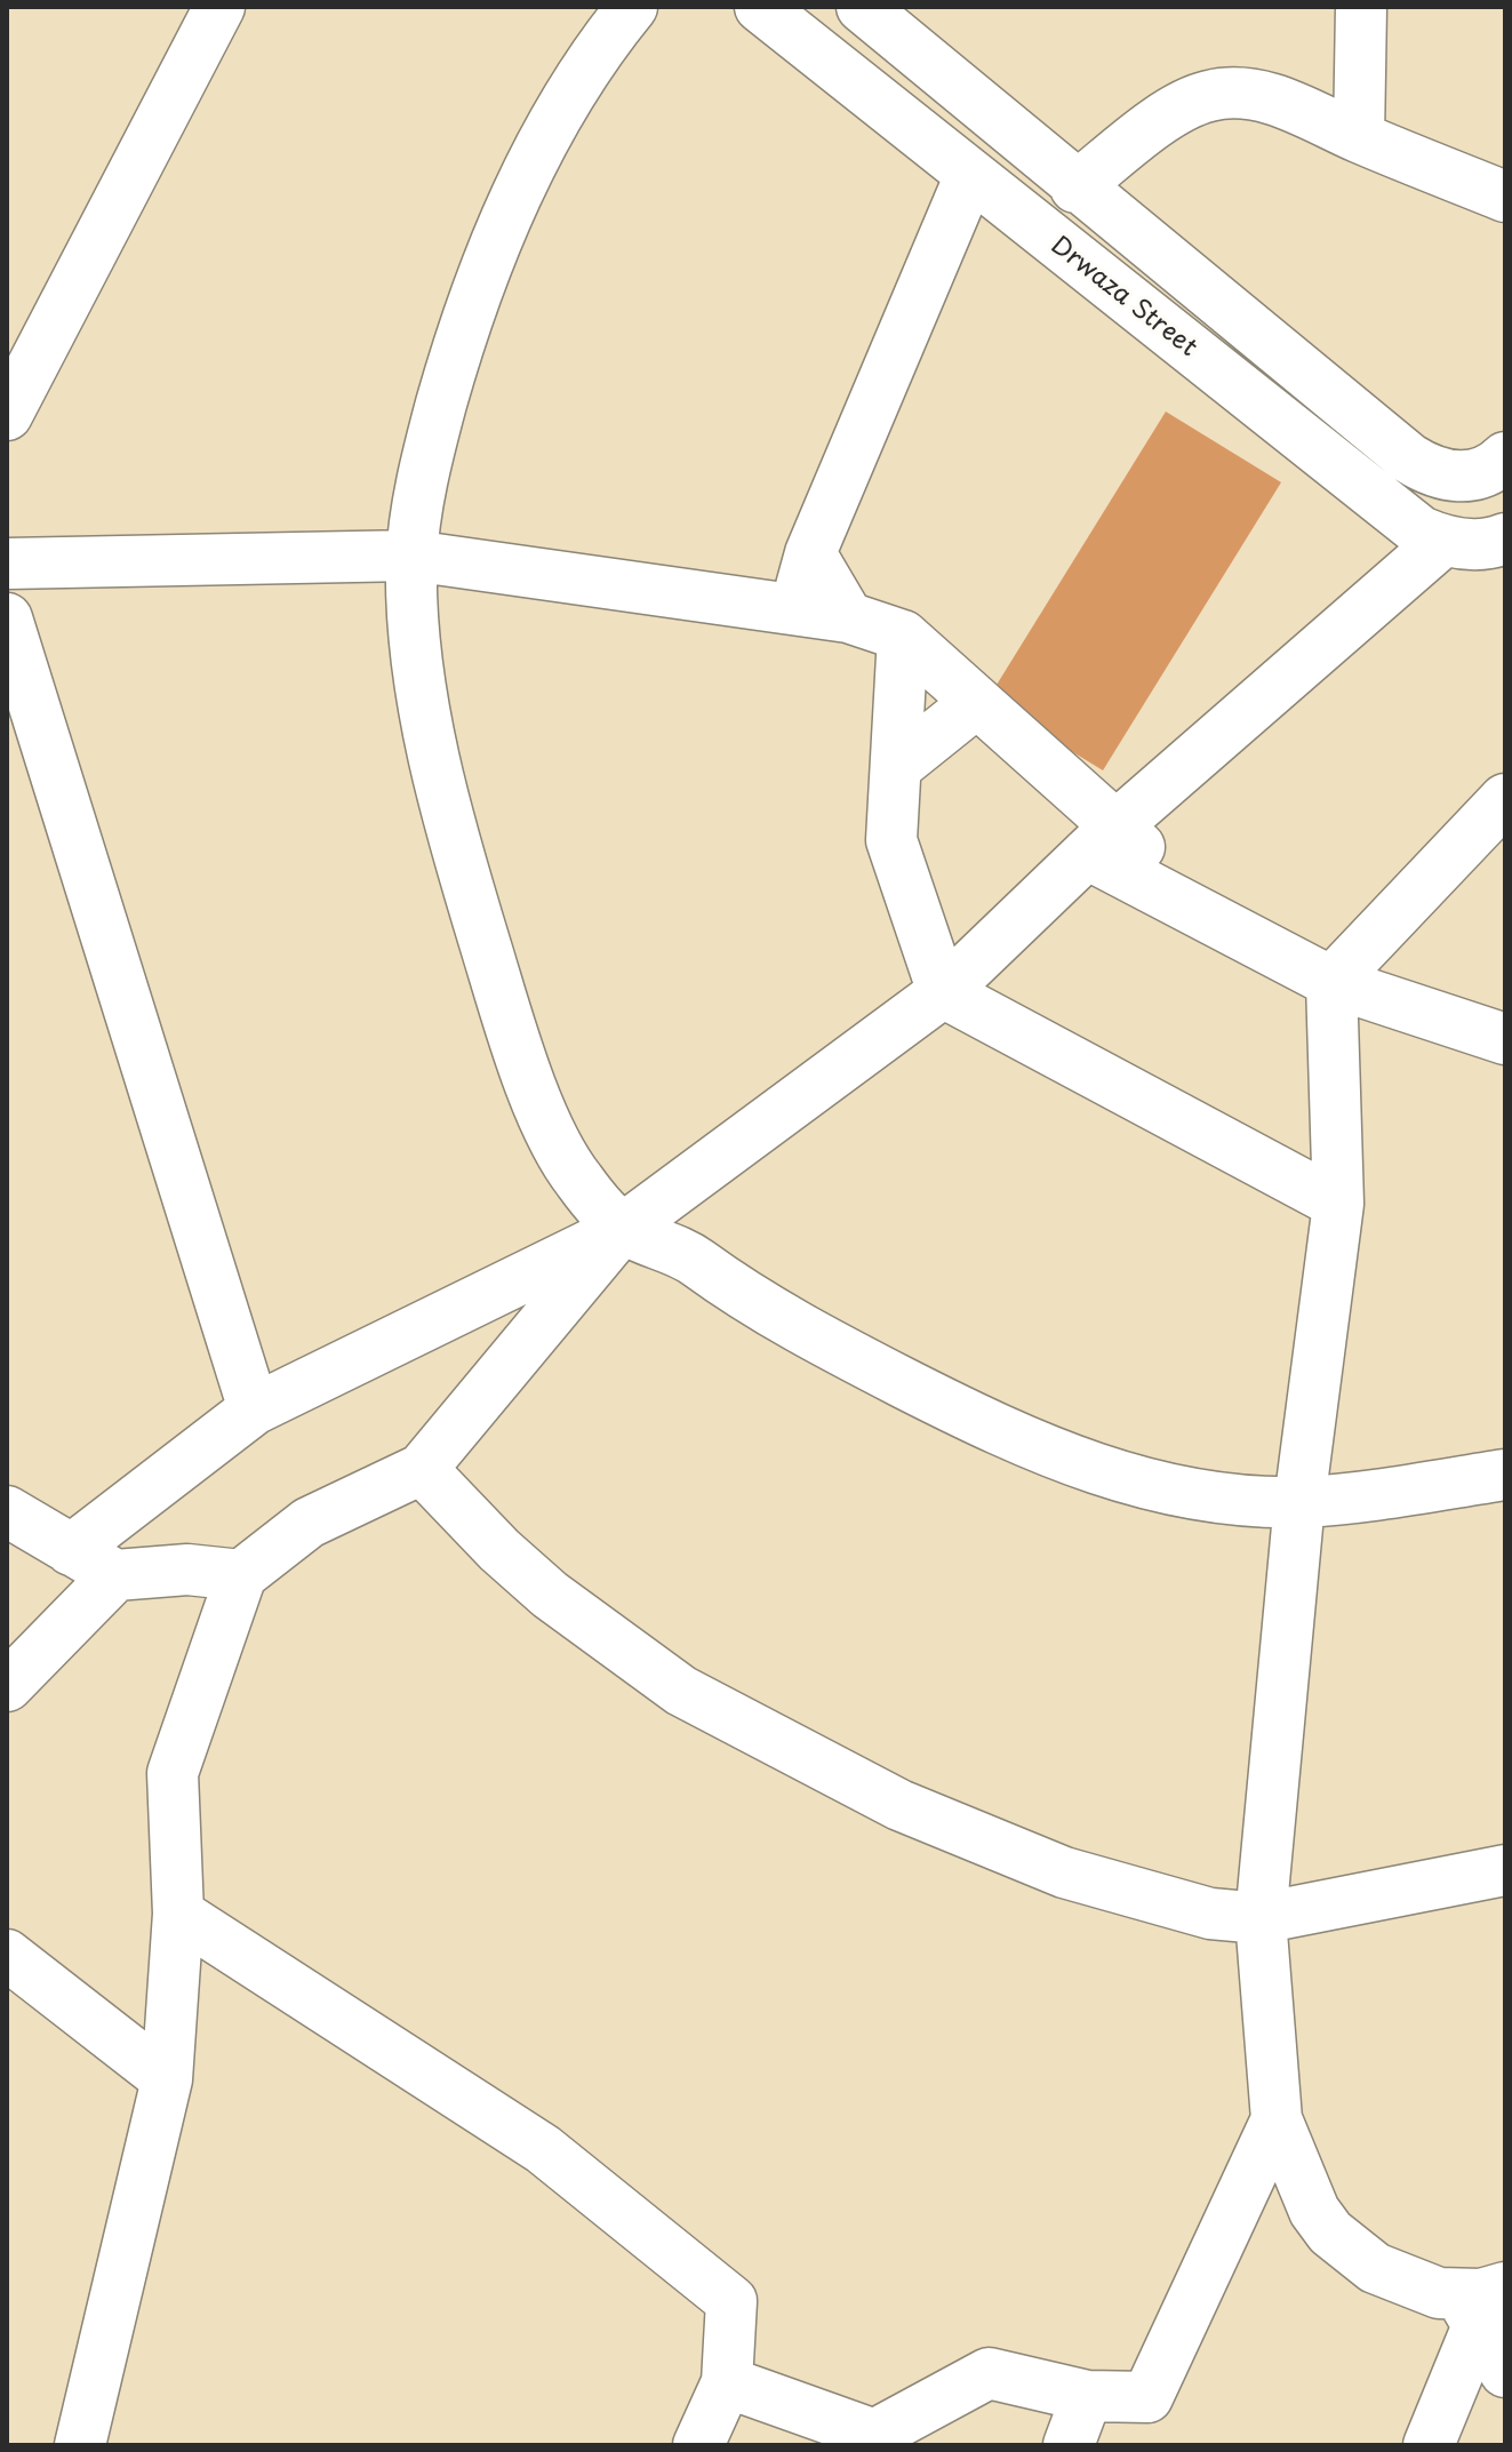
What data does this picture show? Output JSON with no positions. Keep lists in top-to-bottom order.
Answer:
{
  "streets": {
    "street": ["Drwaza Street"]
  }
}
